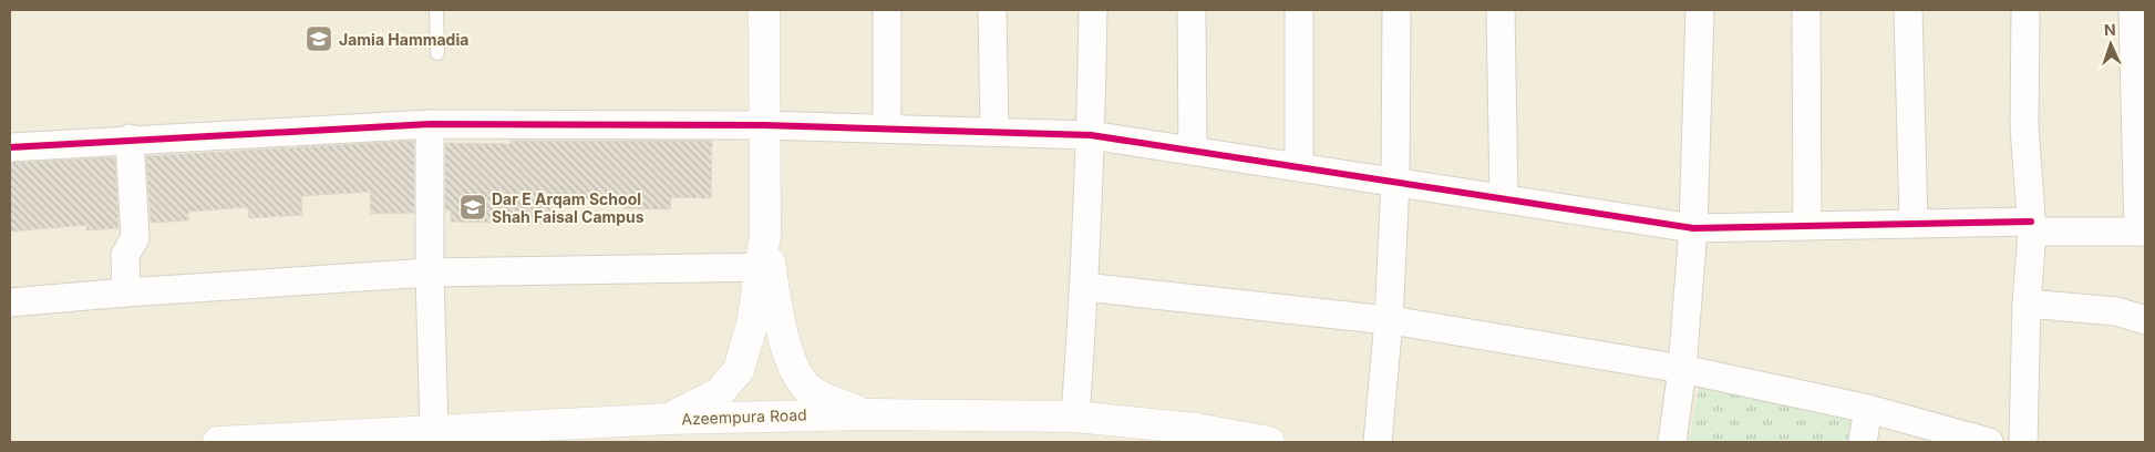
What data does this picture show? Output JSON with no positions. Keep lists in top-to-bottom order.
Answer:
{
  "streets": {
    "main road": ["Azeempura Road"]
  },
  "places": {
    "school or university": ["Jamia Hammadia", "Dar E Arqam School Shah Faisal Campus"]
  },
  "north": "top"
}
